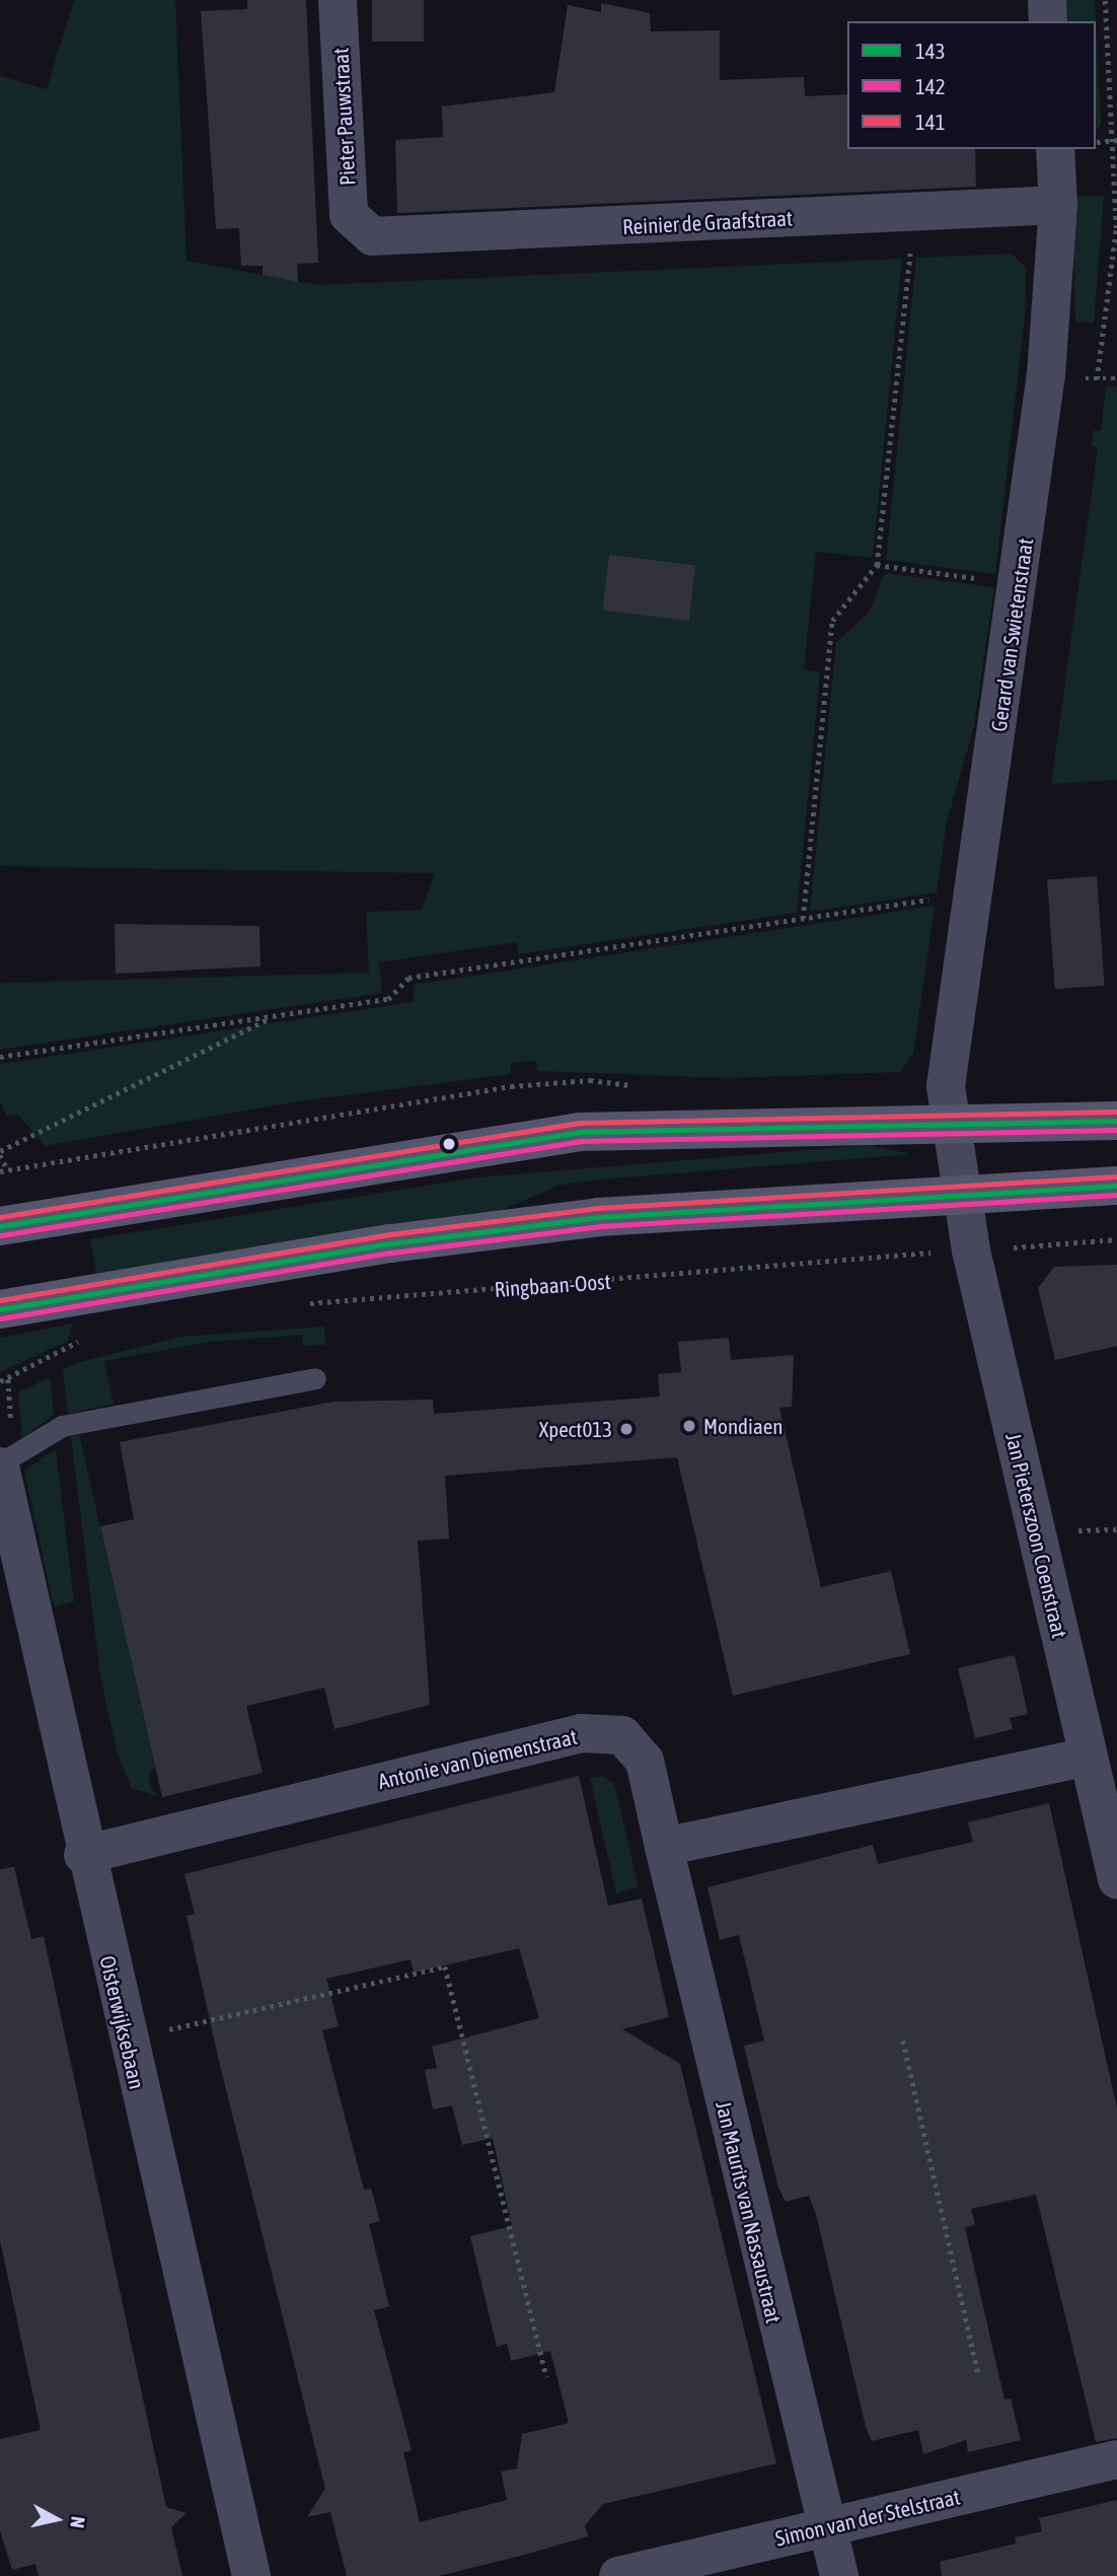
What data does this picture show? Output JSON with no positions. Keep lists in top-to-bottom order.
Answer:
{
  "streets": {
    "street": [
      "Pieter Pauwstraat",
      "Reinier de Graafstraat",
      "Gerard van Swietenstraat",
      "Jan Pieterszoon Coenstraat",
      "Antonie van Diemenstraat",
      "Oisterwijksebaan",
      "Jan Maurits van Nassaustraat",
      "Simon van der Stelstraat"
    ],
    "path": ["Ringbaan-Oost"]
  },
  "crossings": [
    ["Pieter Pauwstraat", "Reinier de Graafstraat"],
    ["Reinier de Graafstraat", "Gerard van Swietenstraat"],
    ["Ringbaan-Oost", "Jan Pieterszoon Coenstraat"],
    ["Antonie van Diemenstraat", "Oisterwijksebaan"],
    ["Antonie van Diemenstraat", "Jan Maurits van Nassaustraat"],
    ["Jan Maurits van Nassaustraat", "Simon van der Stelstraat"]
  ],
  "places": ["Mondiaen", "Xpect013"],
  "lines": ["transit line 141", "transit line 143", "transit line 142"],
  "legend": ["143", "142", "141"],
  "north": "right"
}
